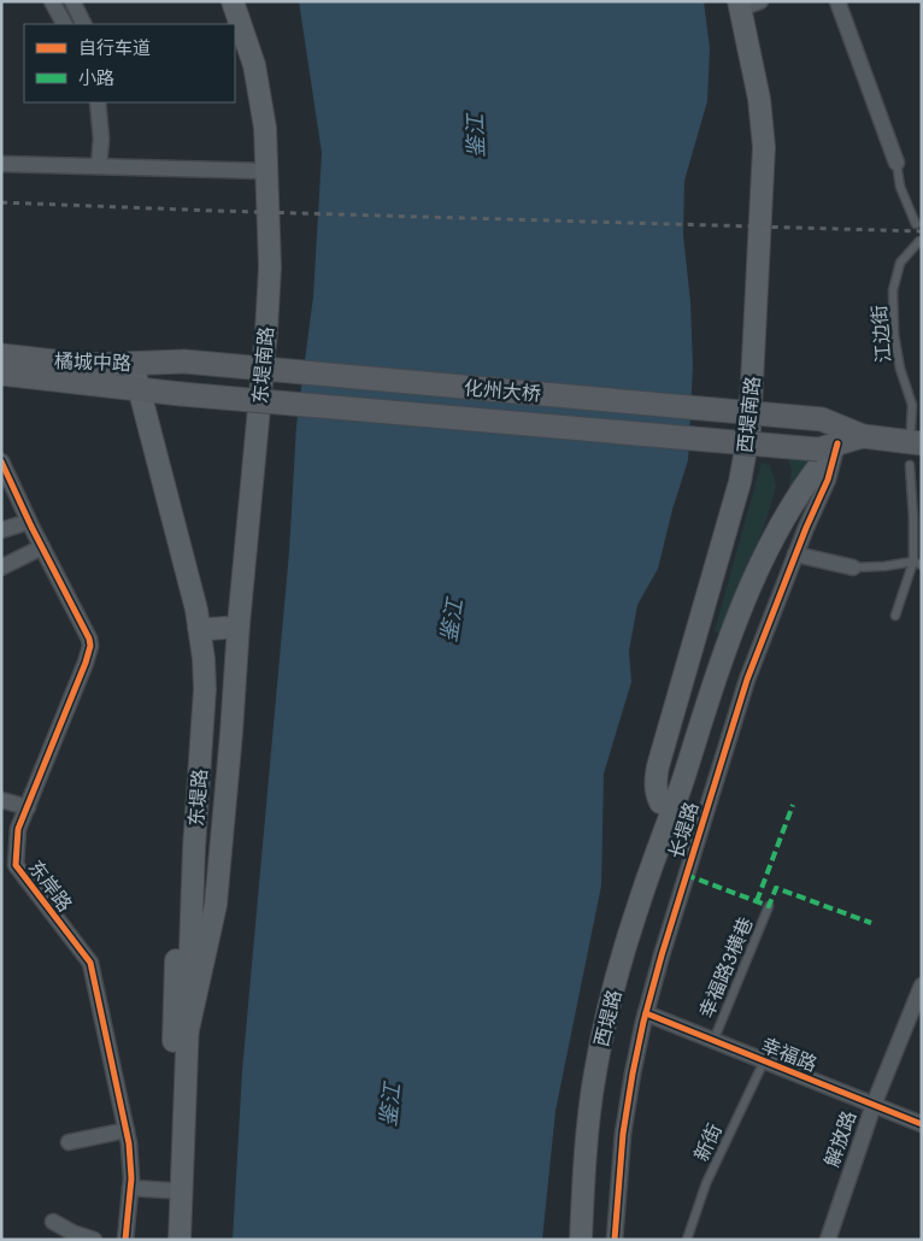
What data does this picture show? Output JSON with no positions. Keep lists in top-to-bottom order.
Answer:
{
  "streets": {
    "main road": [
      "橘城中路",
      "东堤南路",
      "化州大桥",
      "西堤南路",
      "东堤路",
      "西堤路"
    ],
    "street": [
      "长堤路",
      "东岸路",
      "幸福路",
      "解放路"
    ],
    "lane": ["江边街", "幸福路3横巷", "新街"]
  },
  "crossings": [
    ["橘城中路", "化州大桥"],
    ["橘城中路", "东堤路"],
    ["东堤南路", "东堤路"],
    ["化州大桥", "长堤路"],
    ["化州大桥", "西堤路"],
    ["西堤南路", "西堤路"],
    ["长堤路", "西堤路"],
    ["长堤路", "幸福路"],
    ["幸福路3横巷", "幸福路"],
    ["幸福路", "解放路"],
    ["幸福路", "新街"]
  ],
  "water": ["鉴江"],
  "legend": ["自行车道", "小路"]
}
